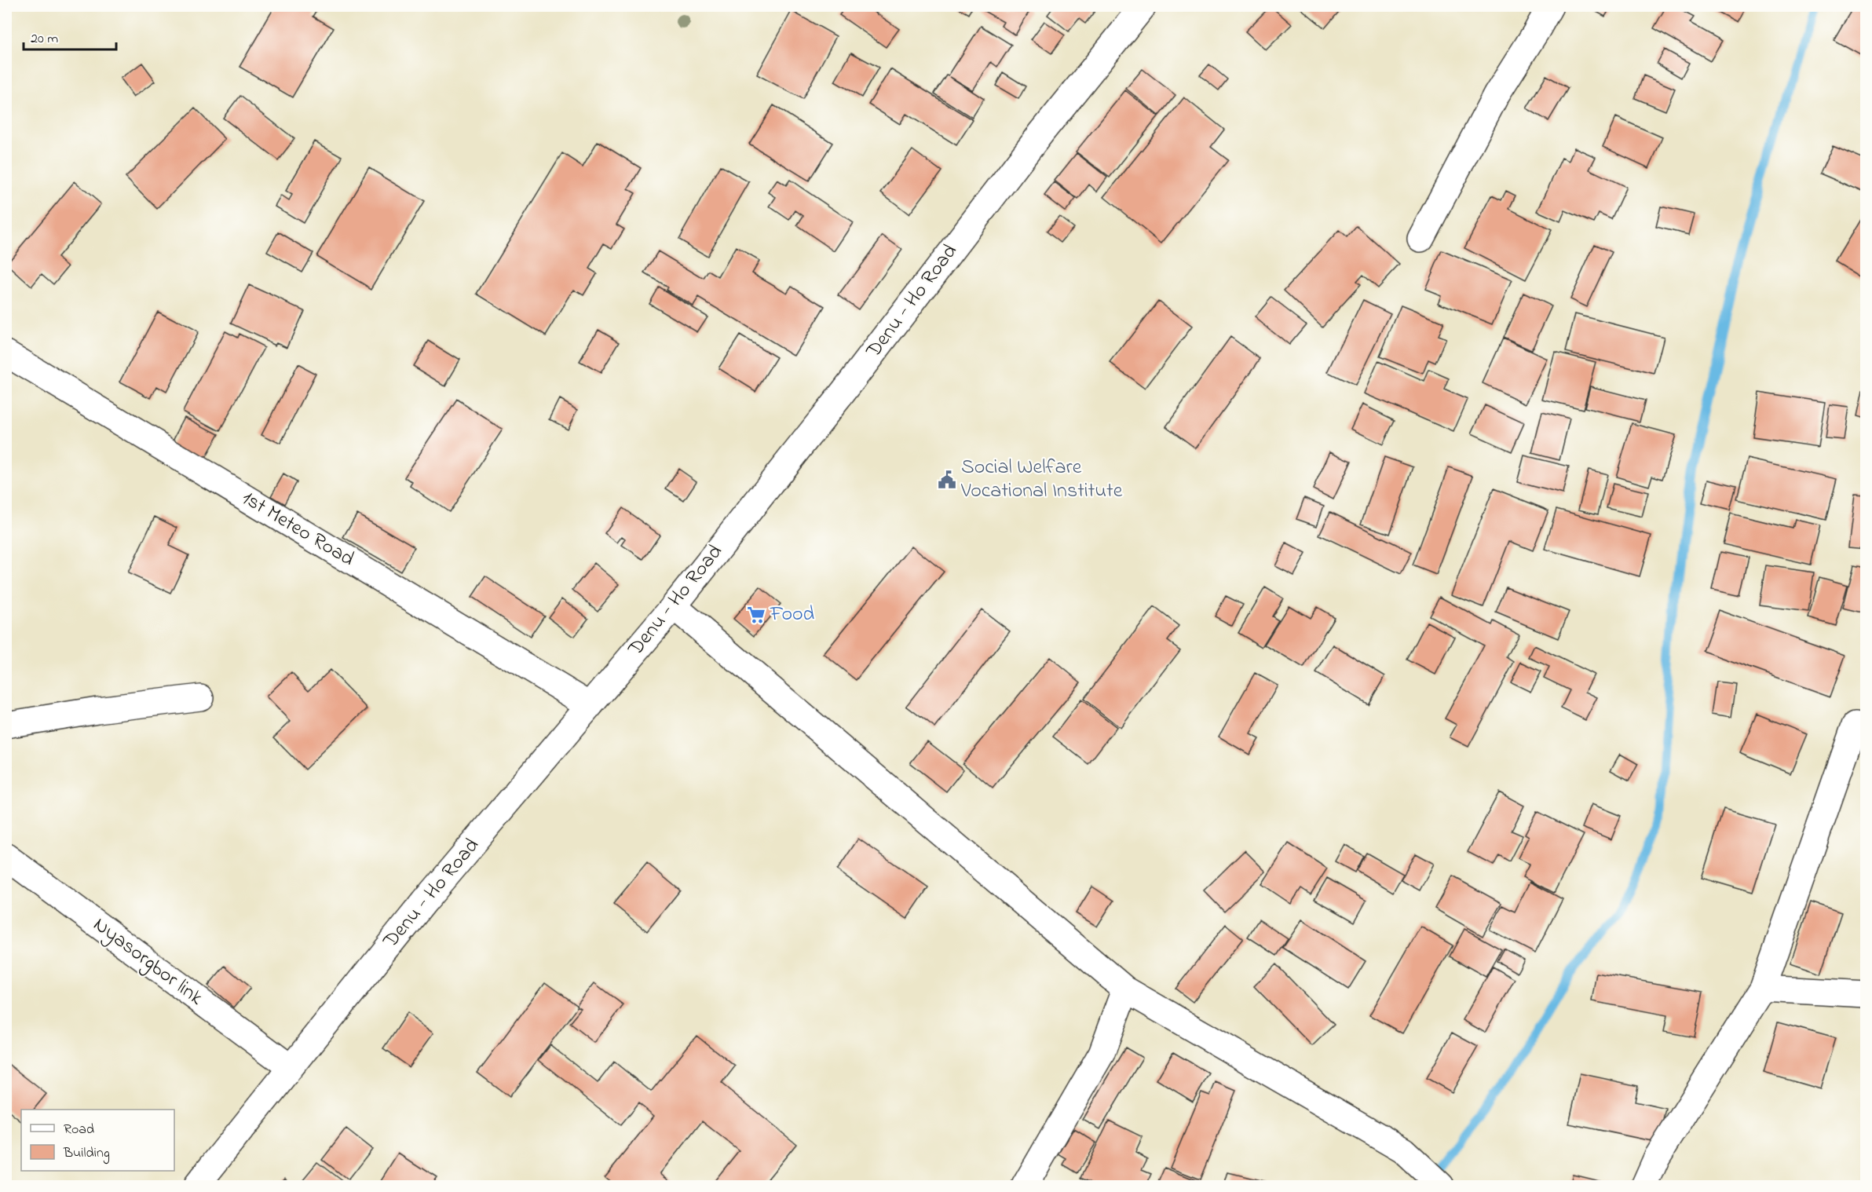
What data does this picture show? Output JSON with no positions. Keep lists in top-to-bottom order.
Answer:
{
  "streets": {
    "street": ["Denu - Ho Road", "1st Meteo Road", "Nyasorgbor link"]
  },
  "crossings": [
    ["Denu - Ho Road", "1st Meteo Road"],
    ["Denu - Ho Road", "Nyasorgbor link"]
  ],
  "places": {
    "public building": ["Social Welfare Vocational Institute"],
    "supermarket": ["Food"]
  },
  "legend": ["Road", "Building"],
  "scale_bar": "20 m"
}
